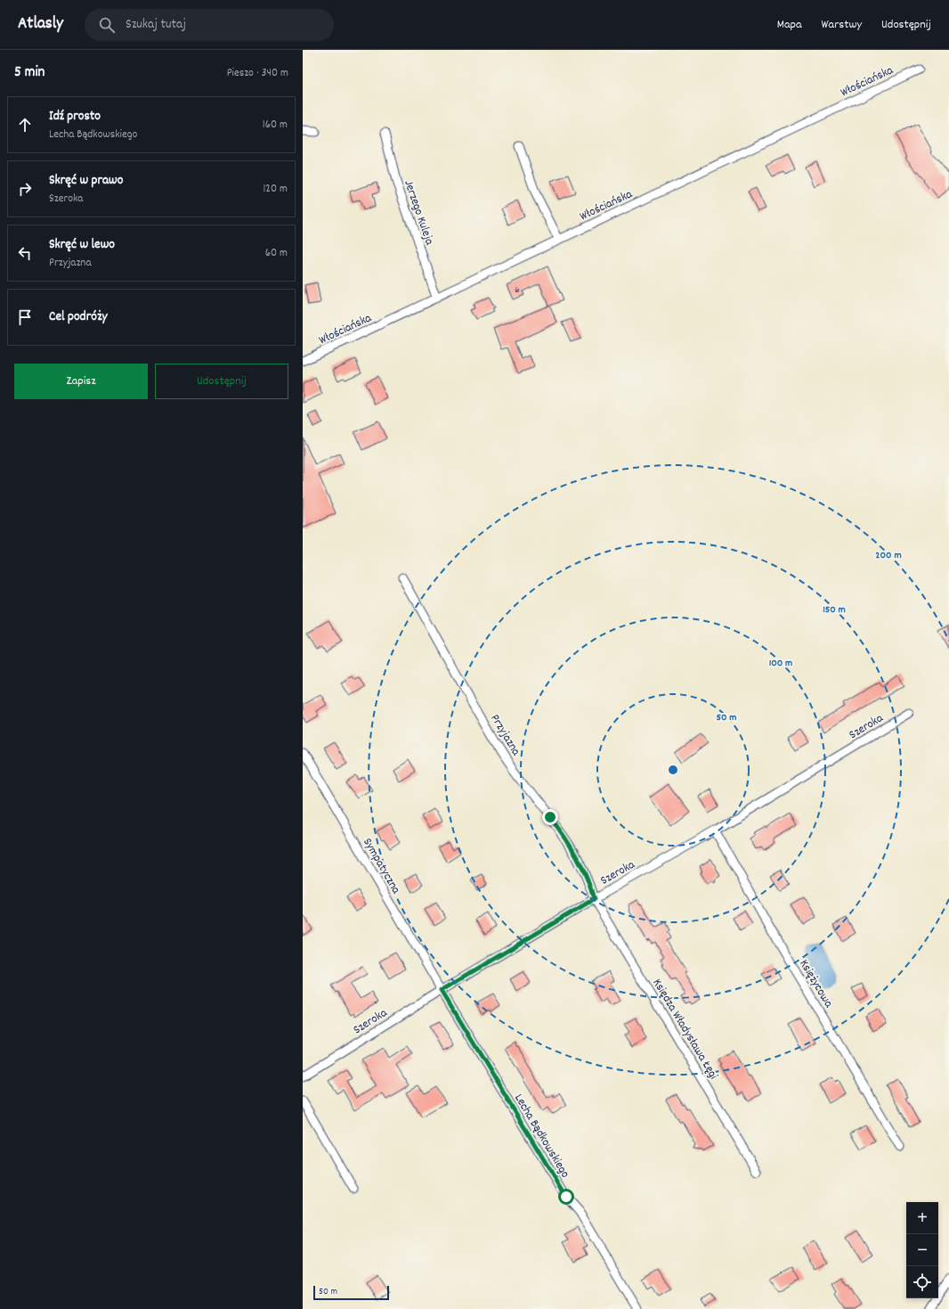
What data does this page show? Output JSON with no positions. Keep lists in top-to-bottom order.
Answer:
{
  "streets": {
    "street": [
      "Włościańska",
      "Jerzego Kuleja",
      "Szeroka",
      "Przyjazna",
      "Sympatyczna",
      "Księżycowa",
      "Księdza Władysława Łęgi",
      "Lecha Bądkowskiego"
    ]
  },
  "crossings": [
    ["Włościańska", "Jerzego Kuleja"],
    ["Szeroka", "Przyjazna"],
    ["Szeroka", "Sympatyczna"],
    ["Szeroka", "Księżycowa"],
    ["Szeroka", "Księdza Władysława Łęgi"],
    ["Szeroka", "Lecha Bądkowskiego"],
    ["Przyjazna", "Księdza Władysława Łęgi"],
    ["Sympatyczna", "Lecha Bądkowskiego"]
  ],
  "house_numbers": ["6"],
  "scale_bar": "50 m",
  "page": {
    "header": "Atlasly",
    "search": "Szukaj tutaj",
    "nav": ["Mapa", "Warstwy", "Udostępnij"],
    "heading": ["5 min", "Pieszo · 340 m"],
    "list": [
      ["Idź prosto", "Lecha Bądkowskiego", "160 m"],
      ["Skręć w prawo", "Szeroka", "120 m"],
      ["Skręć w lewo", "Przyjazna", "60 m"],
      "Cel podróży"
    ],
    "buttons": ["Zapisz", "Udostępnij"],
    "map_buttons": ["+", "−"],
    "scale": "50 m"
  },
  "rings": [
    "200 m",
    "150 m",
    "100 m",
    "50 m"
  ]
}
